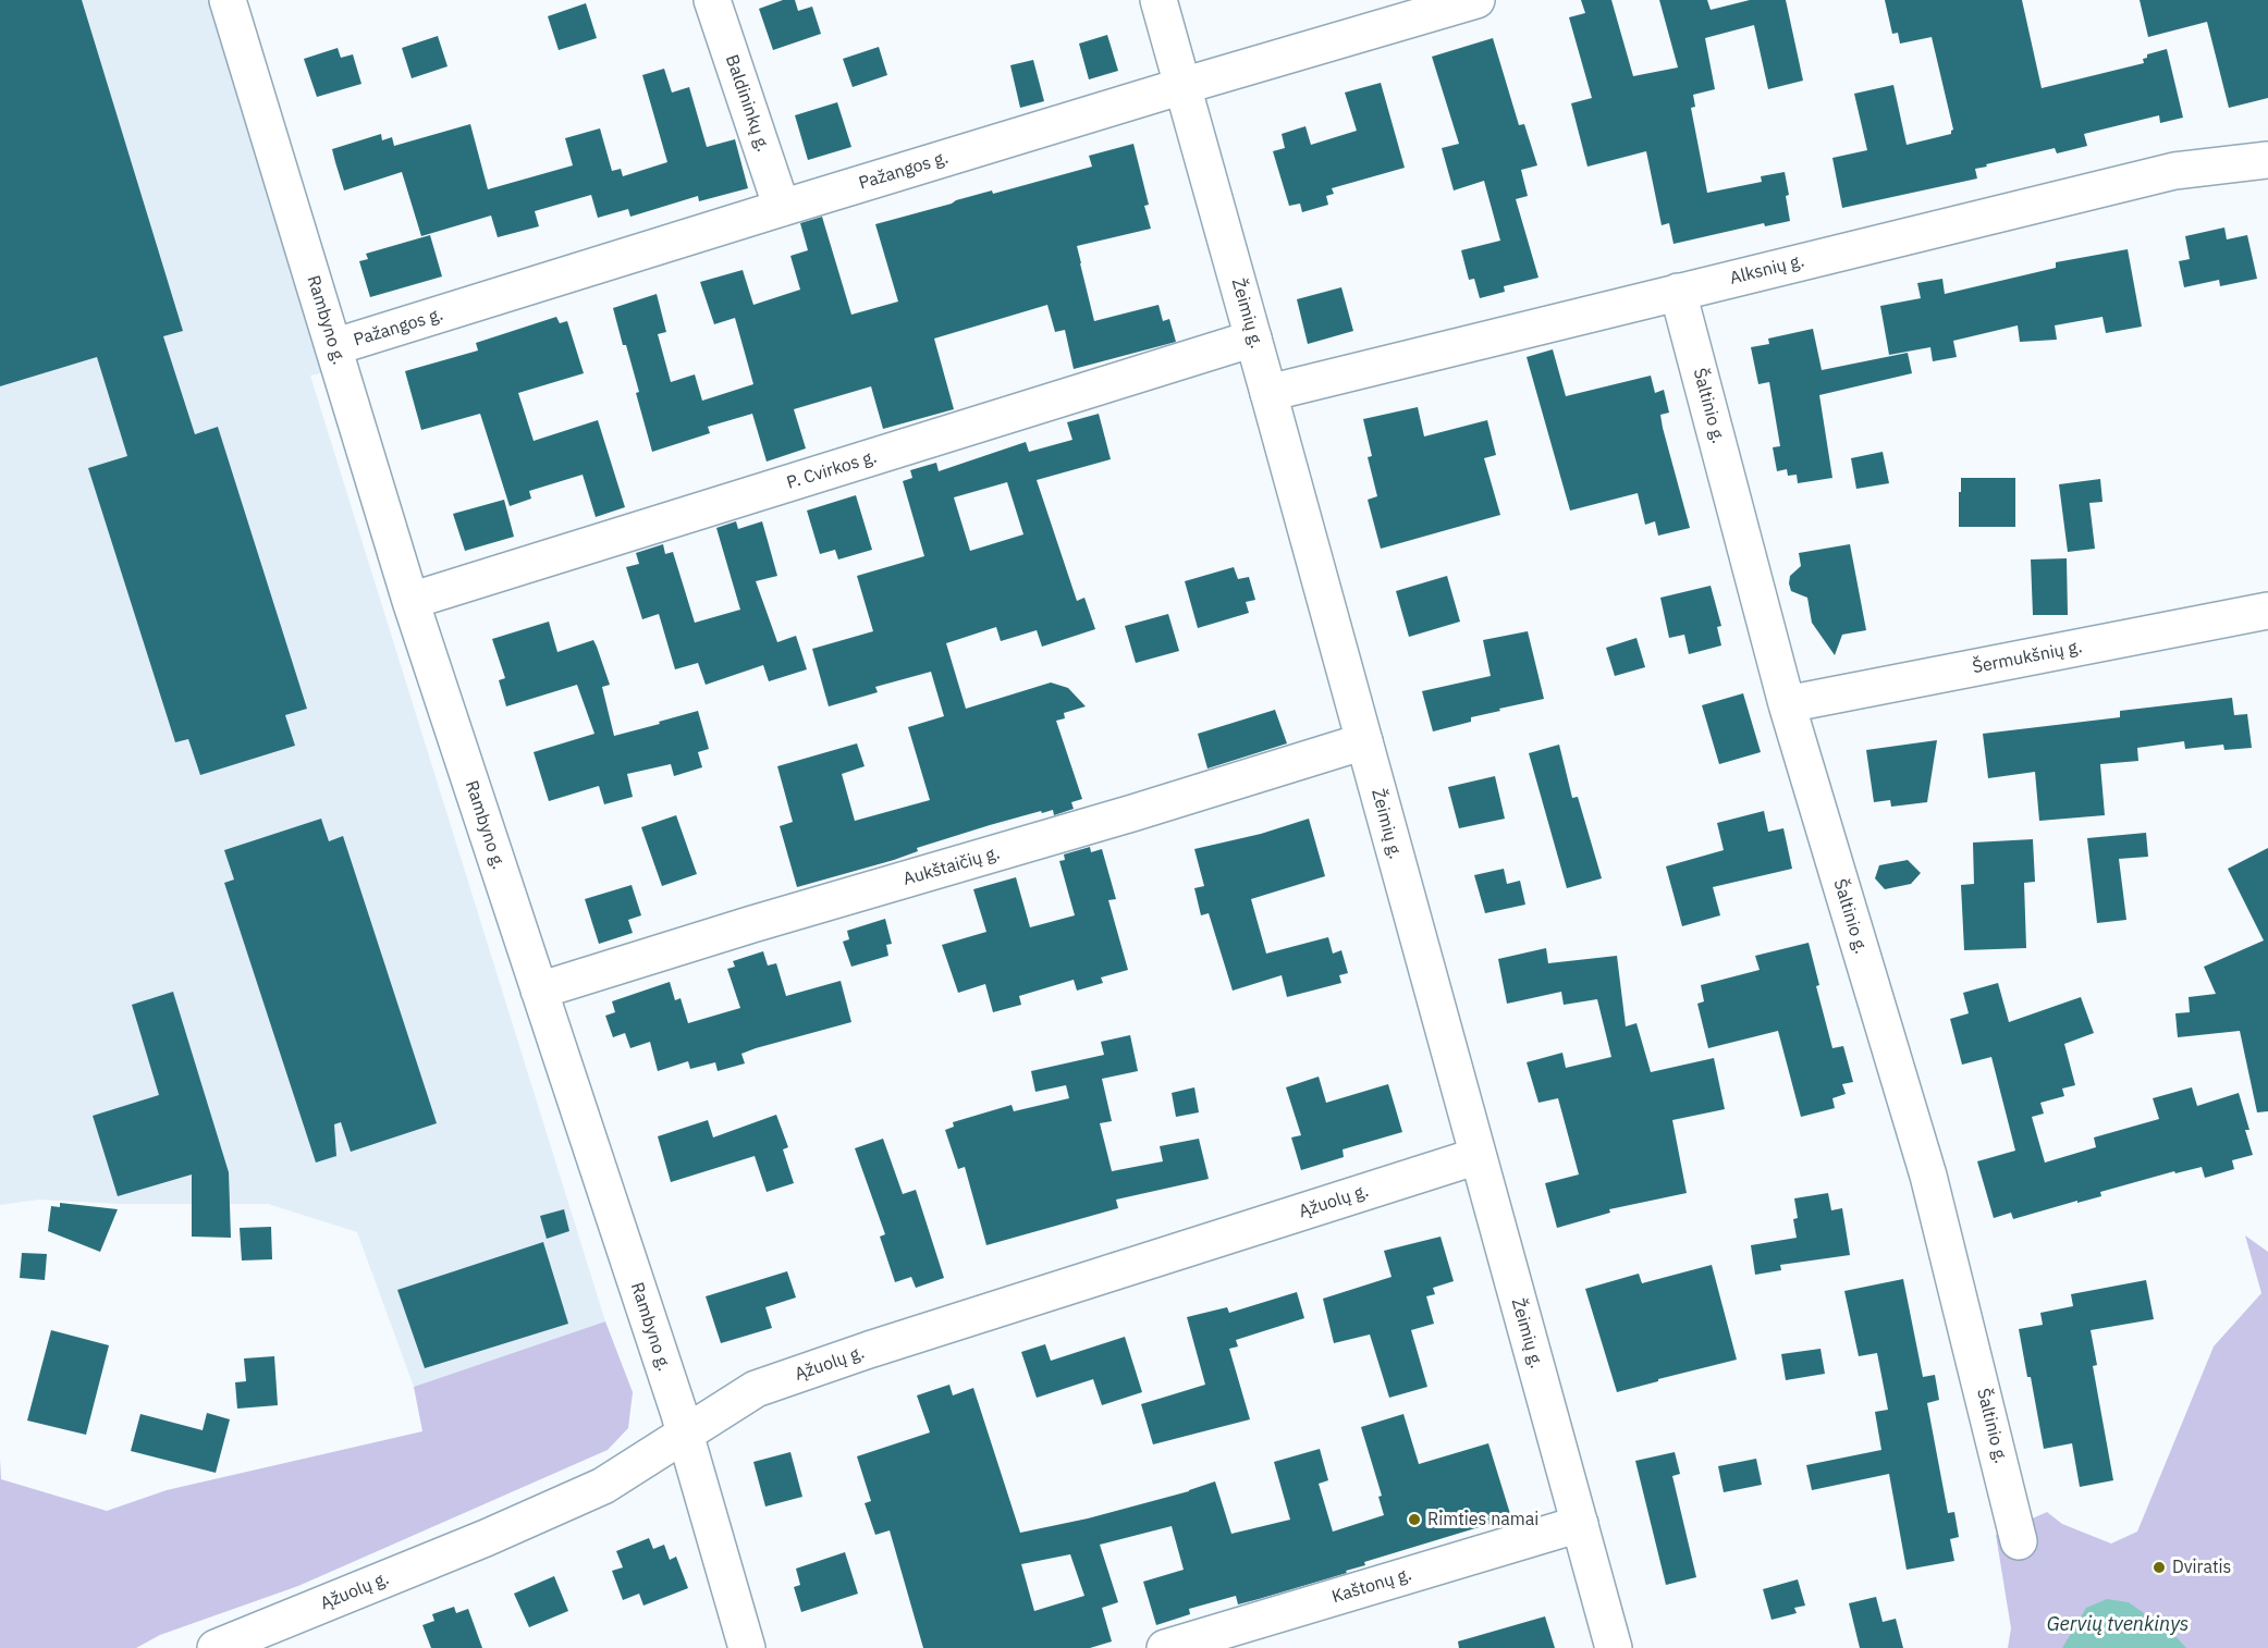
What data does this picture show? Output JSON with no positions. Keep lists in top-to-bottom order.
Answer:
{
  "streets": {
    "street": [
      "Baldininkų g.",
      "Pažangos g.",
      "Alksnių g.",
      "Žeimių g.",
      "Rambyno g.",
      "Šaltinio g.",
      "P. Cvirkos g.",
      "Šermukšnių g.",
      "Aukštaičių g.",
      "Ąžuolų g.",
      "Kaštonų g."
    ]
  },
  "crossings": [
    ["Baldininkų g.", "Pažangos g."],
    ["Pažangos g.", "Žeimių g."],
    ["Pažangos g.", "Rambyno g."],
    ["Alksnių g.", "Žeimių g."],
    ["Alksnių g.", "Šaltinio g."],
    ["Žeimių g.", "P. Cvirkos g."],
    ["Žeimių g.", "Aukštaičių g."],
    ["Žeimių g.", "Ąžuolų g."],
    ["Žeimių g.", "Kaštonų g."],
    ["Rambyno g.", "P. Cvirkos g."],
    ["Rambyno g.", "Aukštaičių g."],
    ["Rambyno g.", "Ąžuolų g."],
    ["Šaltinio g.", "Šermukšnių g."]
  ],
  "water": ["Gervių tvenkinys"],
  "places": ["Rimties namai", "Dviratis"]
}
